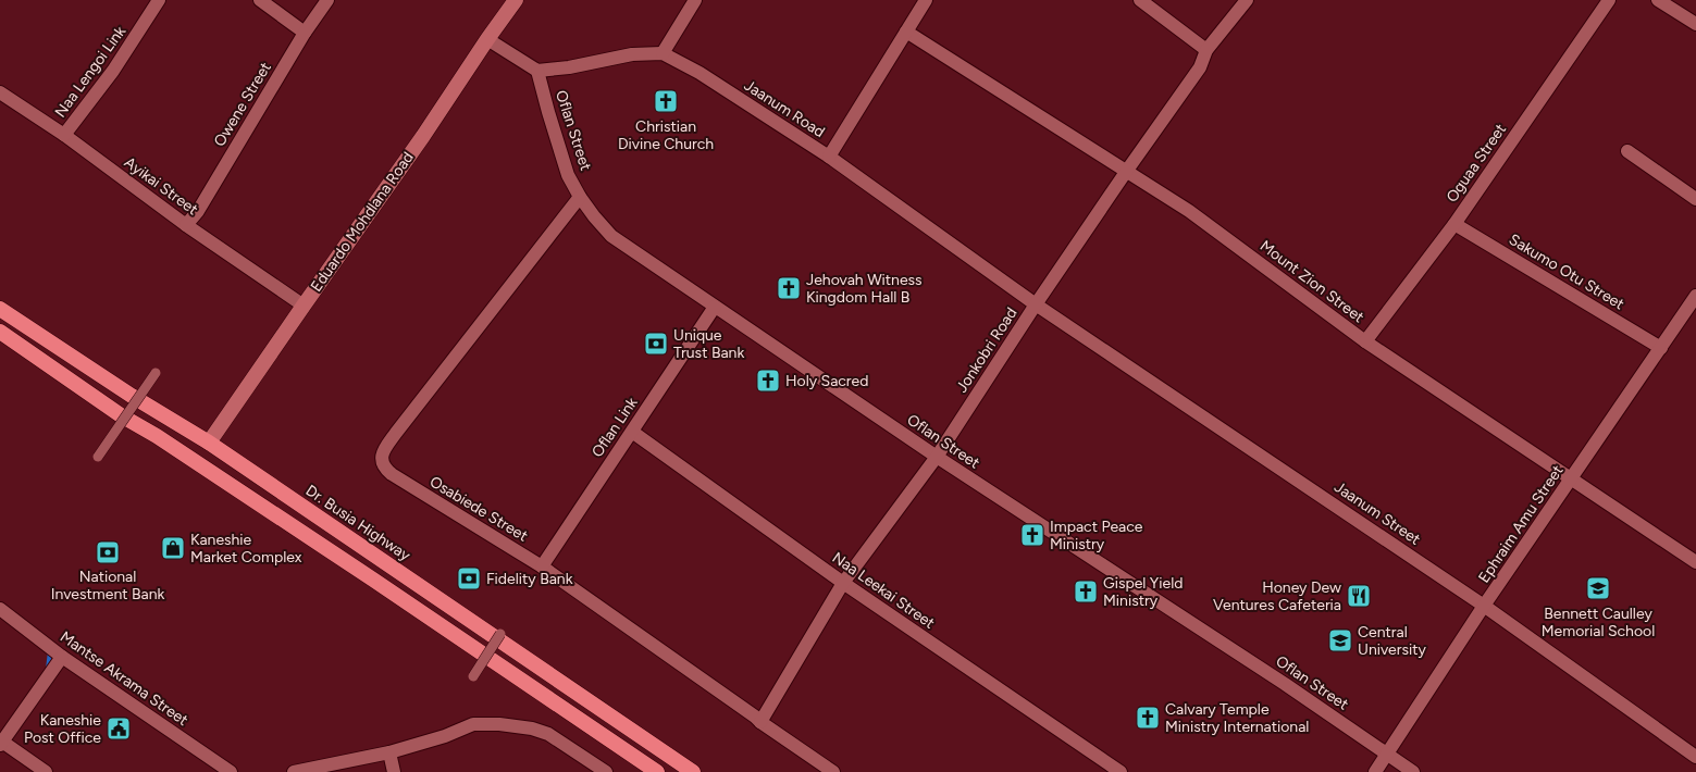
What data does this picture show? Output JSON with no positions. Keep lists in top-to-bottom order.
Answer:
{
  "streets": {
    "highway": ["Dr. Busia Highway"],
    "main road": ["Eduardo Mohdlana Road"],
    "street": [
      "Naa Lengoi Link",
      "Owene Street",
      "Jaanum Road",
      "Oflan Street",
      "Oguaa Street",
      "Ayikai Street",
      "Sakumo Otu Street",
      "Mount Zion Street",
      "Jonkobri Road",
      "Oflan Link",
      "Osabiede Street",
      "Jaanum Street",
      "Ephraim Amu Street",
      "Naa Leekai Street",
      "Mantse Akrama Street"
    ]
  },
  "crossings": [
    ["Naa Lengoi Link", "Ayikai Street"],
    ["Owene Street", "Ayikai Street"],
    ["Jaanum Road", "Oflan Street"],
    ["Jaanum Road", "Jonkobri Road"],
    ["Jaanum Road", "Jaanum Street"],
    ["Oflan Street", "Jonkobri Road"],
    ["Oflan Street", "Oflan Link"],
    ["Oflan Street", "Osabiede Street"],
    ["Oflan Street", "Ephraim Amu Street"],
    ["Oguaa Street", "Sakumo Otu Street"],
    ["Oguaa Street", "Mount Zion Street"],
    ["Ayikai Street", "Eduardo Mohdlana Road"],
    ["Eduardo Mohdlana Road", "Dr. Busia Highway"],
    ["Sakumo Otu Street", "Ephraim Amu Street"],
    ["Mount Zion Street", "Jonkobri Road"],
    ["Mount Zion Street", "Ephraim Amu Street"],
    ["Jonkobri Road", "Osabiede Street"],
    ["Jonkobri Road", "Jaanum Street"],
    ["Jonkobri Road", "Naa Leekai Street"],
    ["Oflan Link", "Osabiede Street"],
    ["Oflan Link", "Naa Leekai Street"],
    ["Jaanum Street", "Ephraim Amu Street"]
  ],
  "places": {
    "church": [
      "Christian Divine Church",
      "Jehovah Witness Kingdom Hall B",
      "Holy Sacred",
      "Impact Peace Ministry",
      "Gispel Yield Ministry",
      "Calvary Temple Ministry International"
    ],
    "bank": ["Unique Trust Bank", "National Investment Bank", "Fidelity Bank"],
    "shop": ["Kaneshie Market Complex"],
    "school or university": ["Bennett Caulley Memorial School", "Central University"],
    "restaurant": ["Honey Dew Ventures Cafeteria"],
    "public building": ["Kaneshie Post Office"]
  }
}
